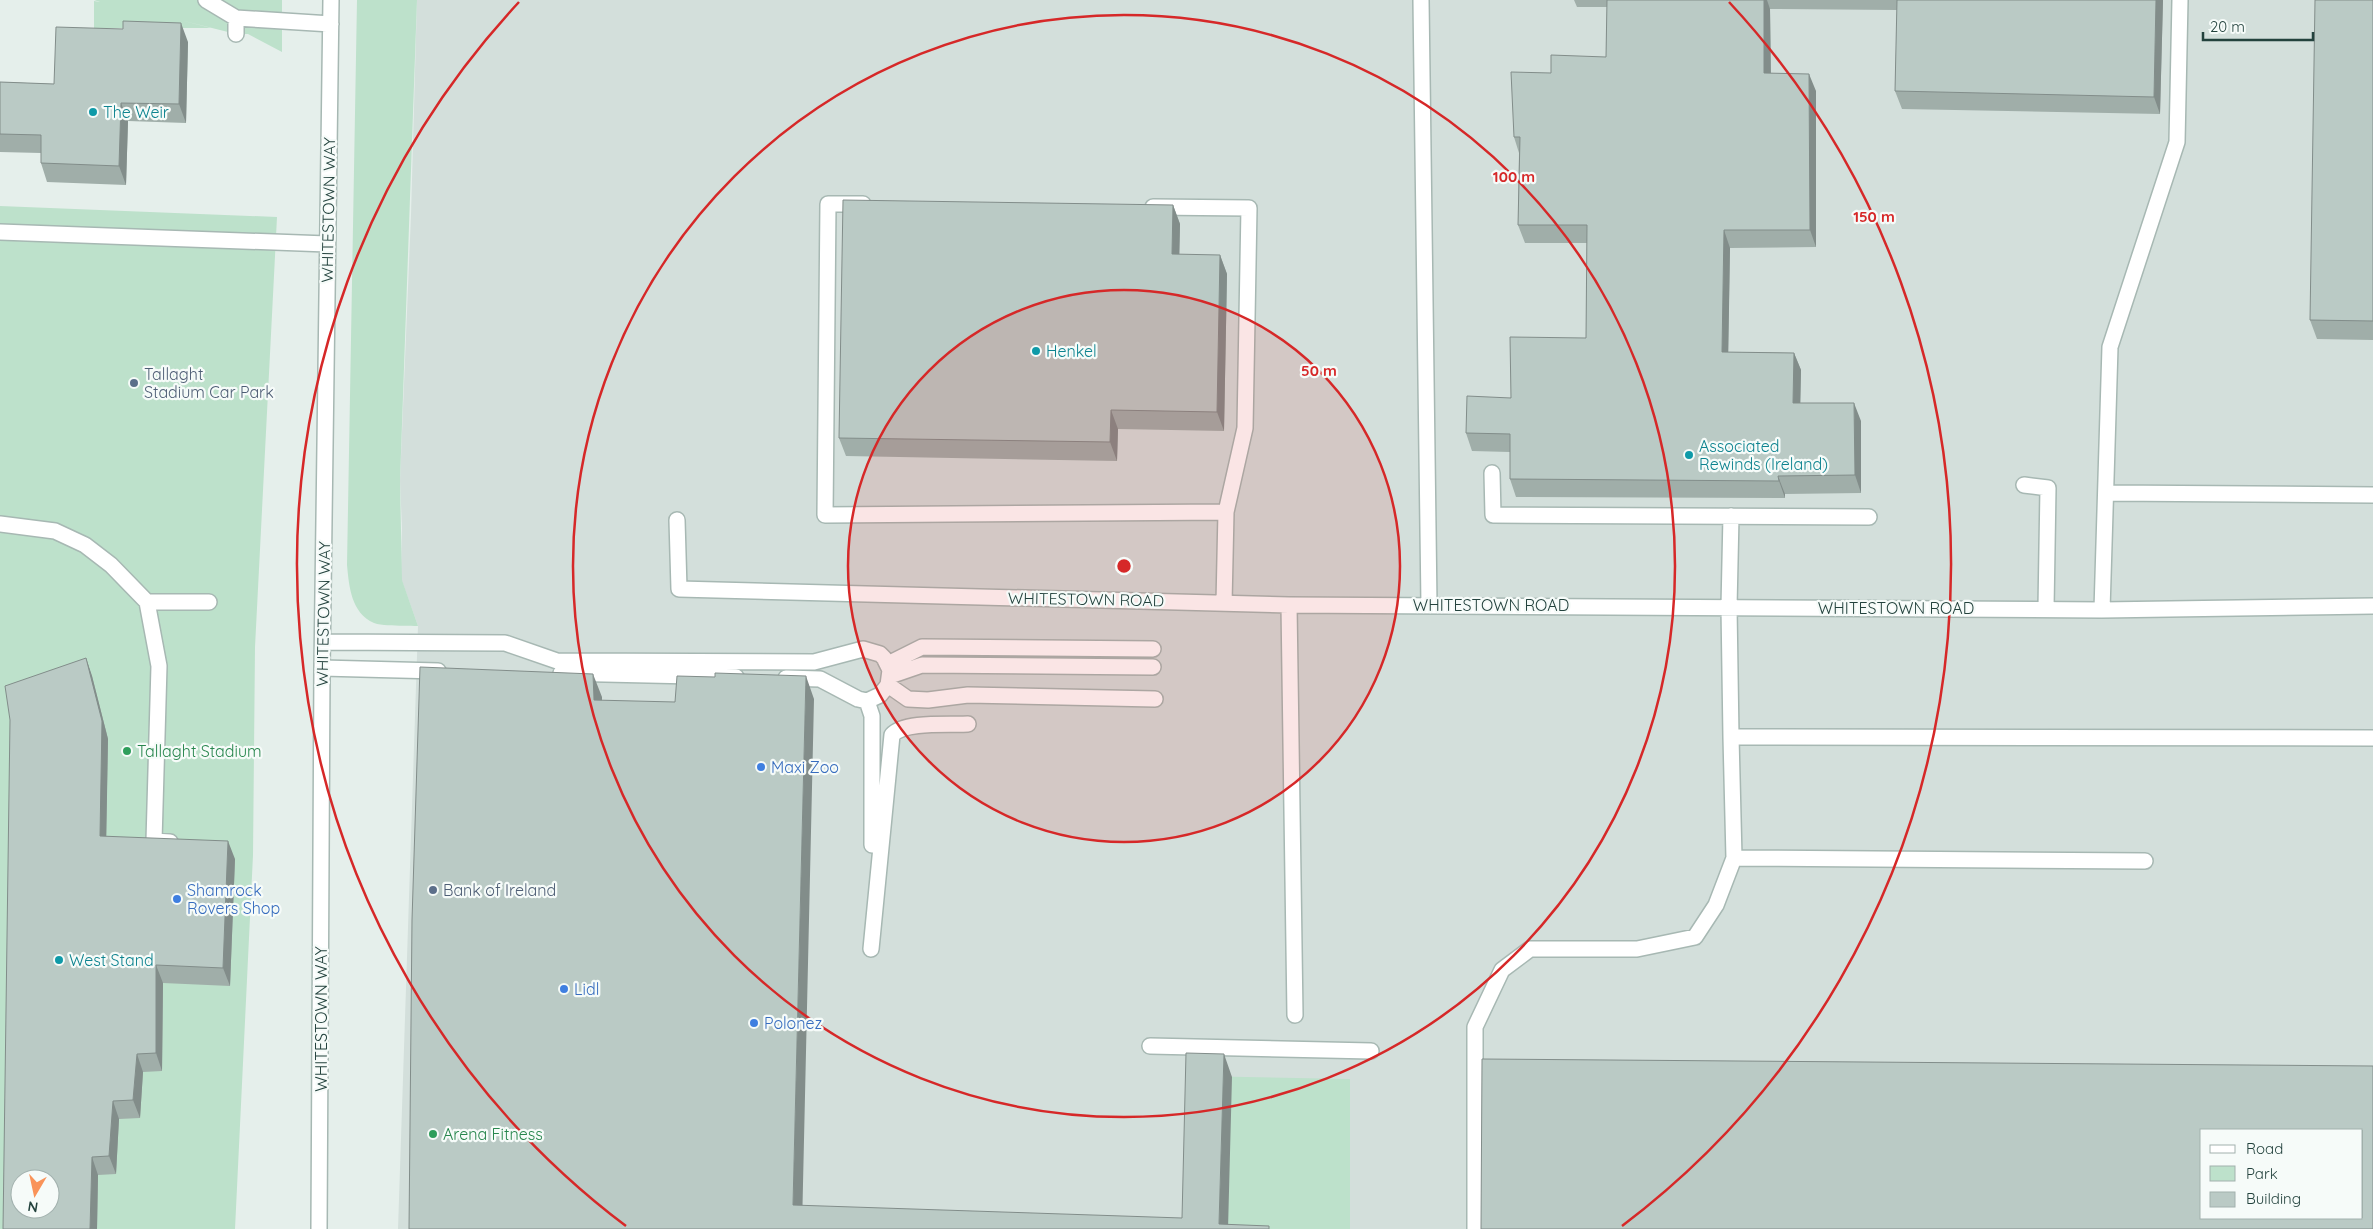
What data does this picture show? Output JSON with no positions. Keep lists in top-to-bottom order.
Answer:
{
  "streets": {
    "street": ["WHITESTOWN WAY", "WHITESTOWN ROAD"]
  },
  "places": [
    "The Weir",
    "Henkel",
    "Tallaght Stadium Car Park",
    "Associated Rewinds (Ireland)",
    "Tallaght Stadium",
    "Maxi Zoo",
    "Bank of Ireland",
    "Shamrock Rovers Shop",
    "West Stand",
    "Lidl",
    "Polonez",
    "Arena Fitness"
  ],
  "legend": ["Road", "Park", "Building"],
  "scale_bar": "20 m",
  "north": "bottom",
  "rings": ["100 m", "150 m", "50 m"]
}
